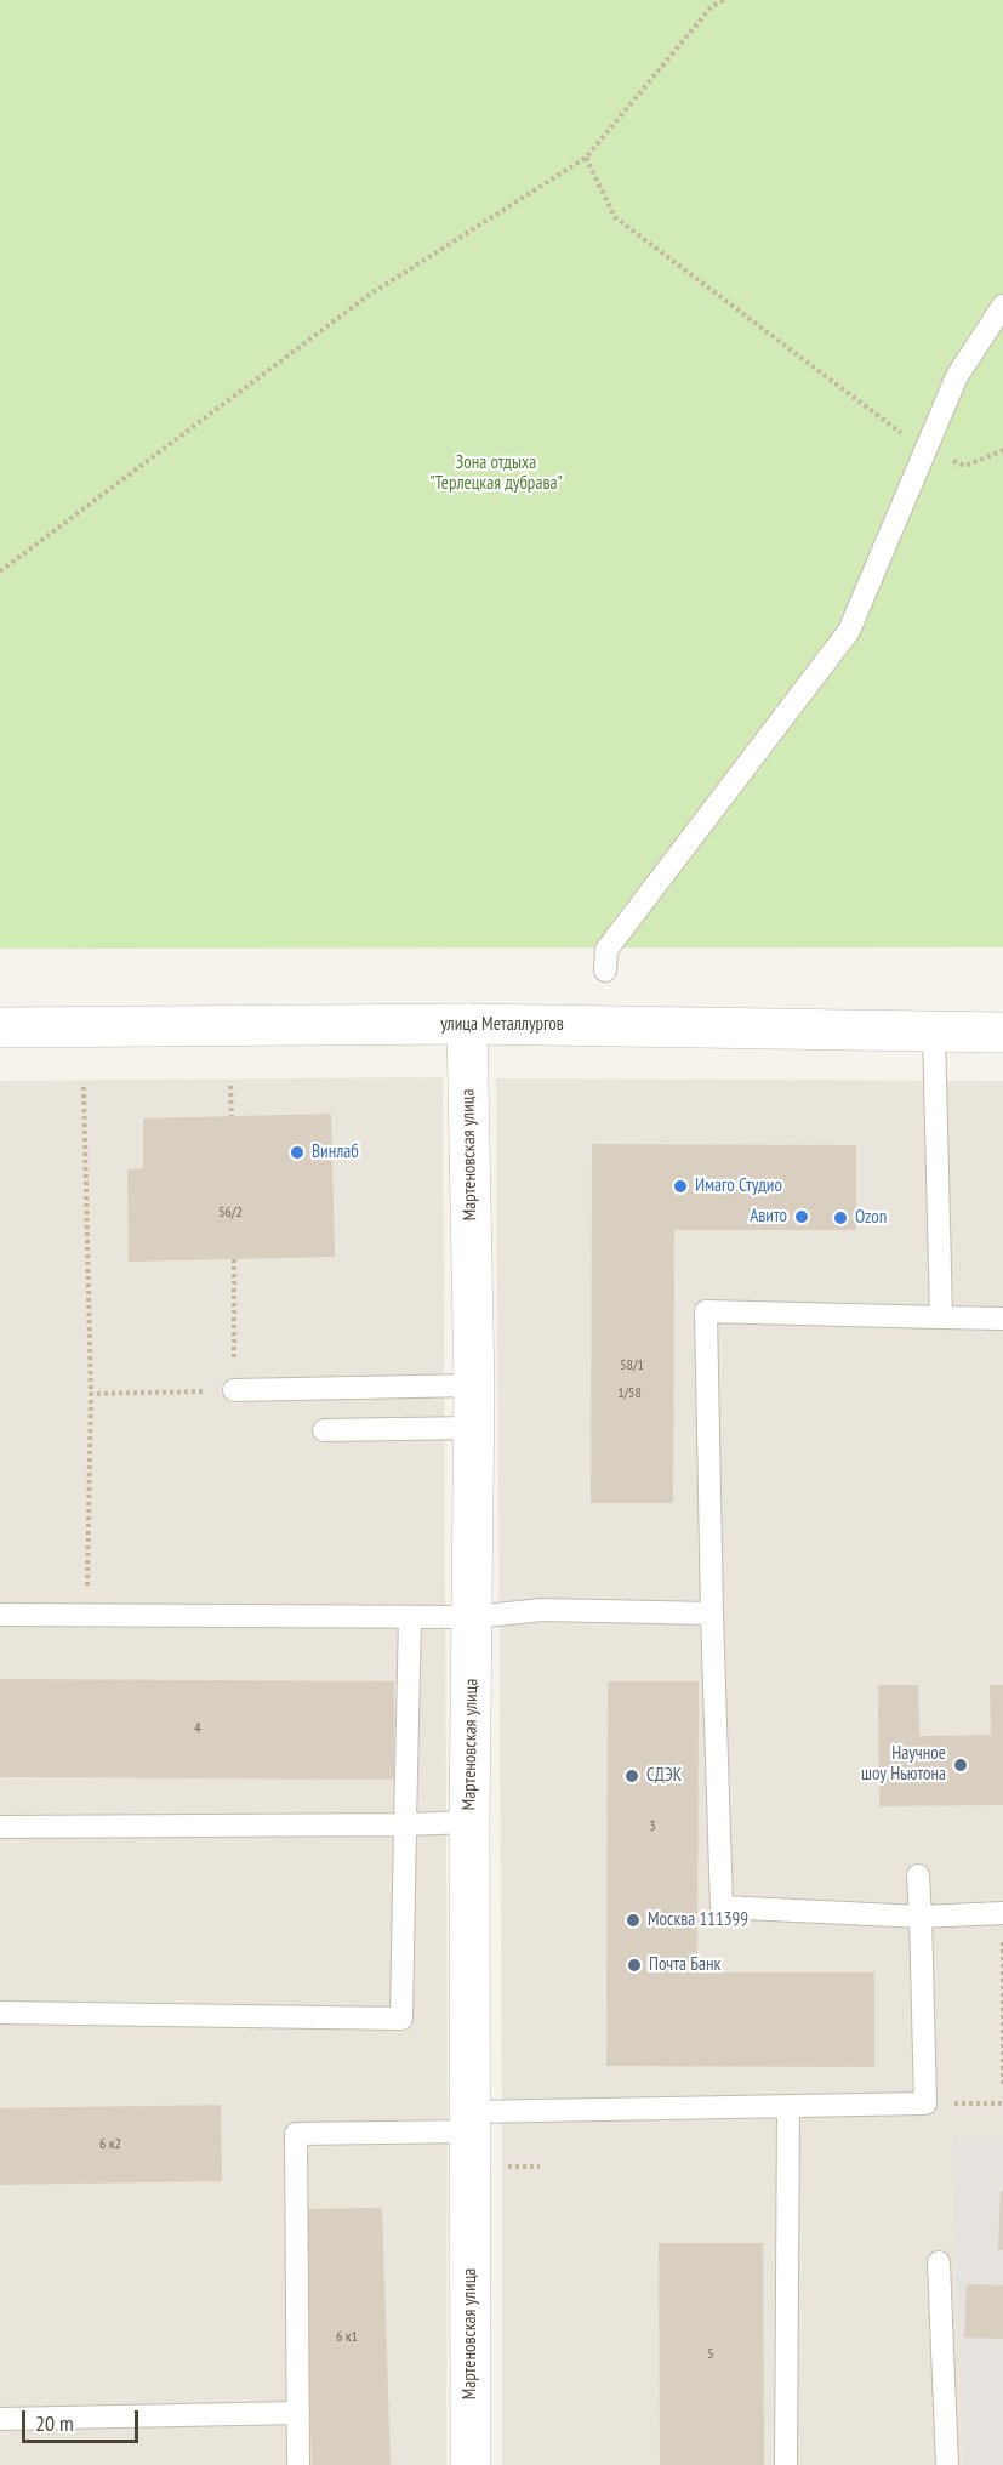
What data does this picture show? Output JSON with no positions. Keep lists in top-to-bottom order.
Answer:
{
  "streets": {
    "street": ["улица Металлургов", "Мартеновская улица"]
  },
  "crossings": [
    ["улица Металлургов", "Мартеновская улица"]
  ],
  "parks": ["Зона отдыха \"Терлецкая дубрава\""],
  "places": [
    "Винлаб",
    "Имаго Студио",
    "Авито",
    "Ozon",
    "Научное шоу Ньютона",
    "СДЭК",
    "Москва 111399",
    "Почта Банк"
  ],
  "house_numbers": [
    "56/2",
    "58/1",
    "1/58",
    "4",
    "3",
    "6 к2",
    "6 к1",
    "5"
  ],
  "scale_bar": "20 m"
}
